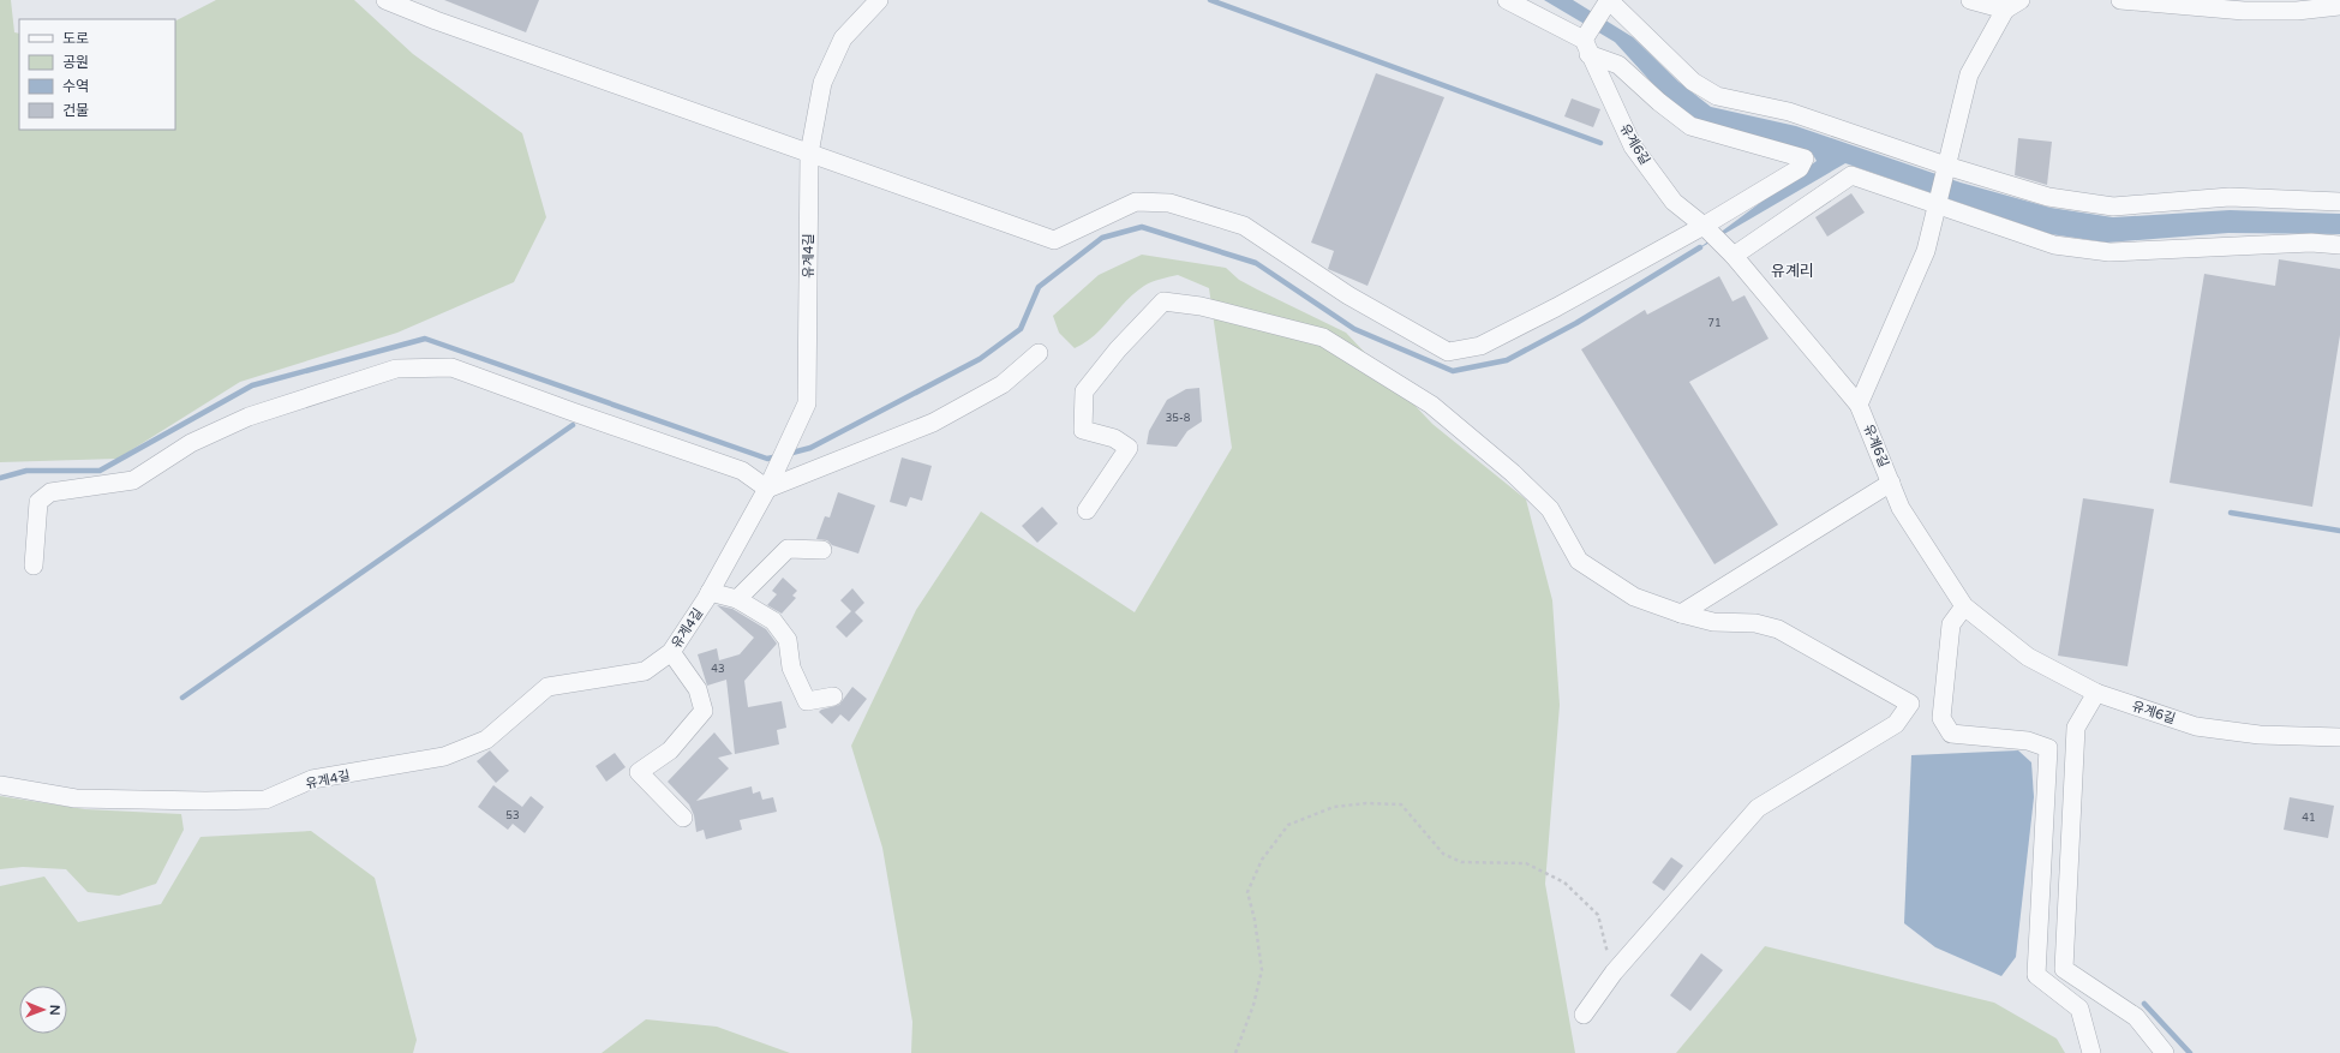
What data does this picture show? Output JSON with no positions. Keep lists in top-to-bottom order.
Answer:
{
  "streets": {
    "street": ["유계6길", "유계4길"]
  },
  "districts": ["유계리"],
  "house_numbers": [
    "71",
    "35-8",
    "43",
    "53",
    "41"
  ],
  "legend": [
    "도로",
    "공원",
    "수역",
    "건물"
  ],
  "north": "right"
}
